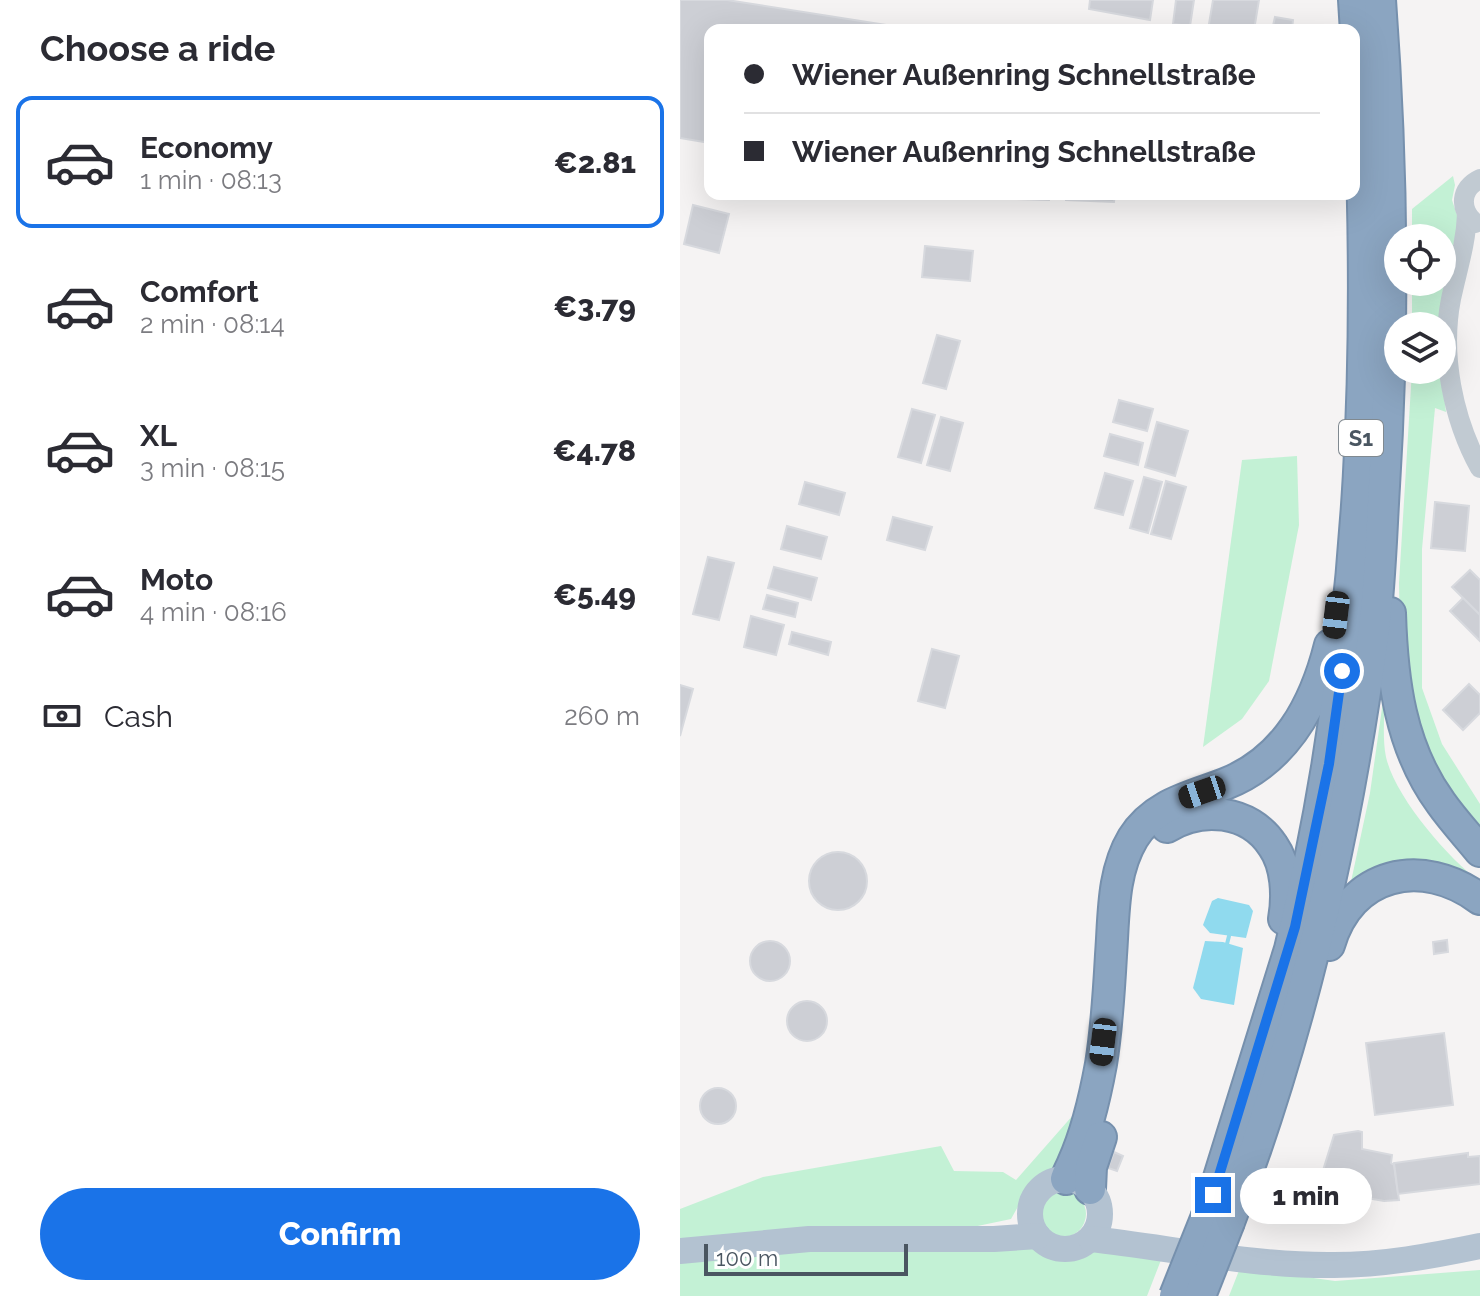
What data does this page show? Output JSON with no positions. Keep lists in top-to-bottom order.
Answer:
{
  "streets": {
    "highway": ["S1"]
  },
  "scale_bar": "100 m",
  "page": {
    "heading": "Choose a ride",
    "banner": ["Wiener Außenring Schnellstraße", "Wiener Außenring Schnellstraße"],
    "list": [
      {
        "name": "Economy",
        "note": "1 min · 08:13",
        "value": "€2.81"
      },
      {
        "name": "Comfort",
        "note": "2 min · 08:14",
        "value": "€3.79"
      },
      {
        "name": "XL",
        "note": "3 min · 08:15",
        "value": "€4.78"
      },
      {
        "name": "Moto",
        "note": "4 min · 08:16",
        "value": "€5.49"
      }
    ],
    "pay": ["Cash", "260 m"],
    "bubble": "1 min",
    "buttons": "Confirm",
    "scale": "100 m"
  }
}
